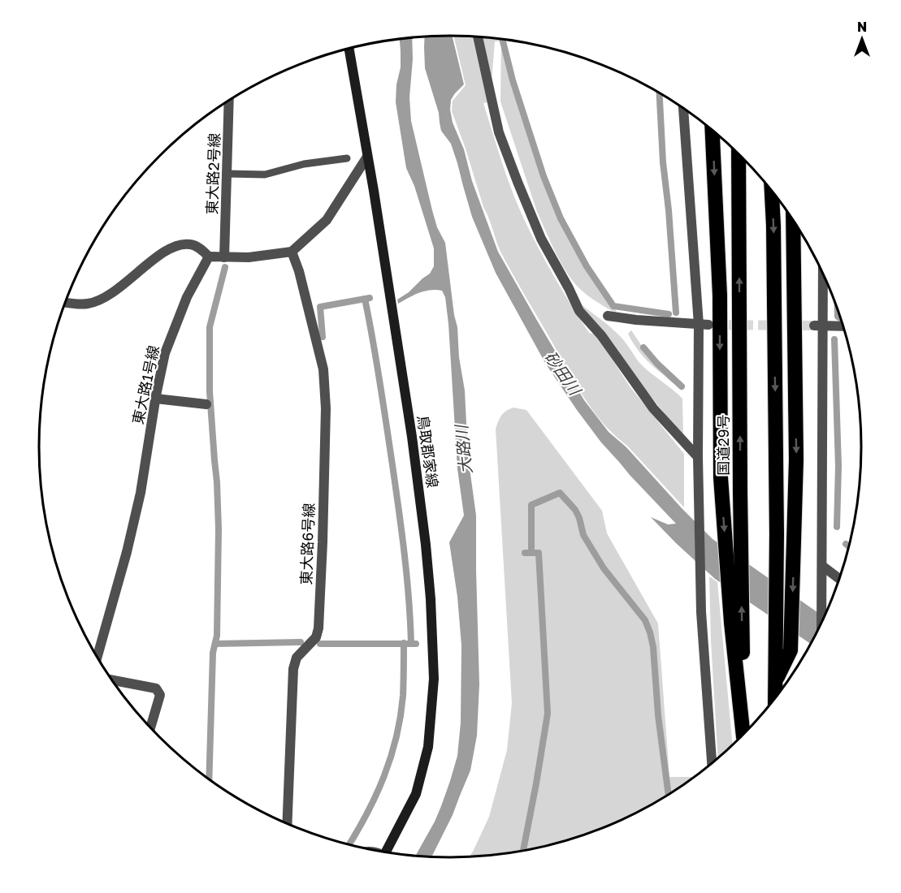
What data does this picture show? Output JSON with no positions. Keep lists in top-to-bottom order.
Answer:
{
  "streets": {
    "highway": ["国道29号"],
    "main road": ["鳥取郡家線"],
    "street": ["東大路2号線", "東大路1号線", "東大路6号線"]
  },
  "water": ["砂田川", "大路川"],
  "north": "top"
}
